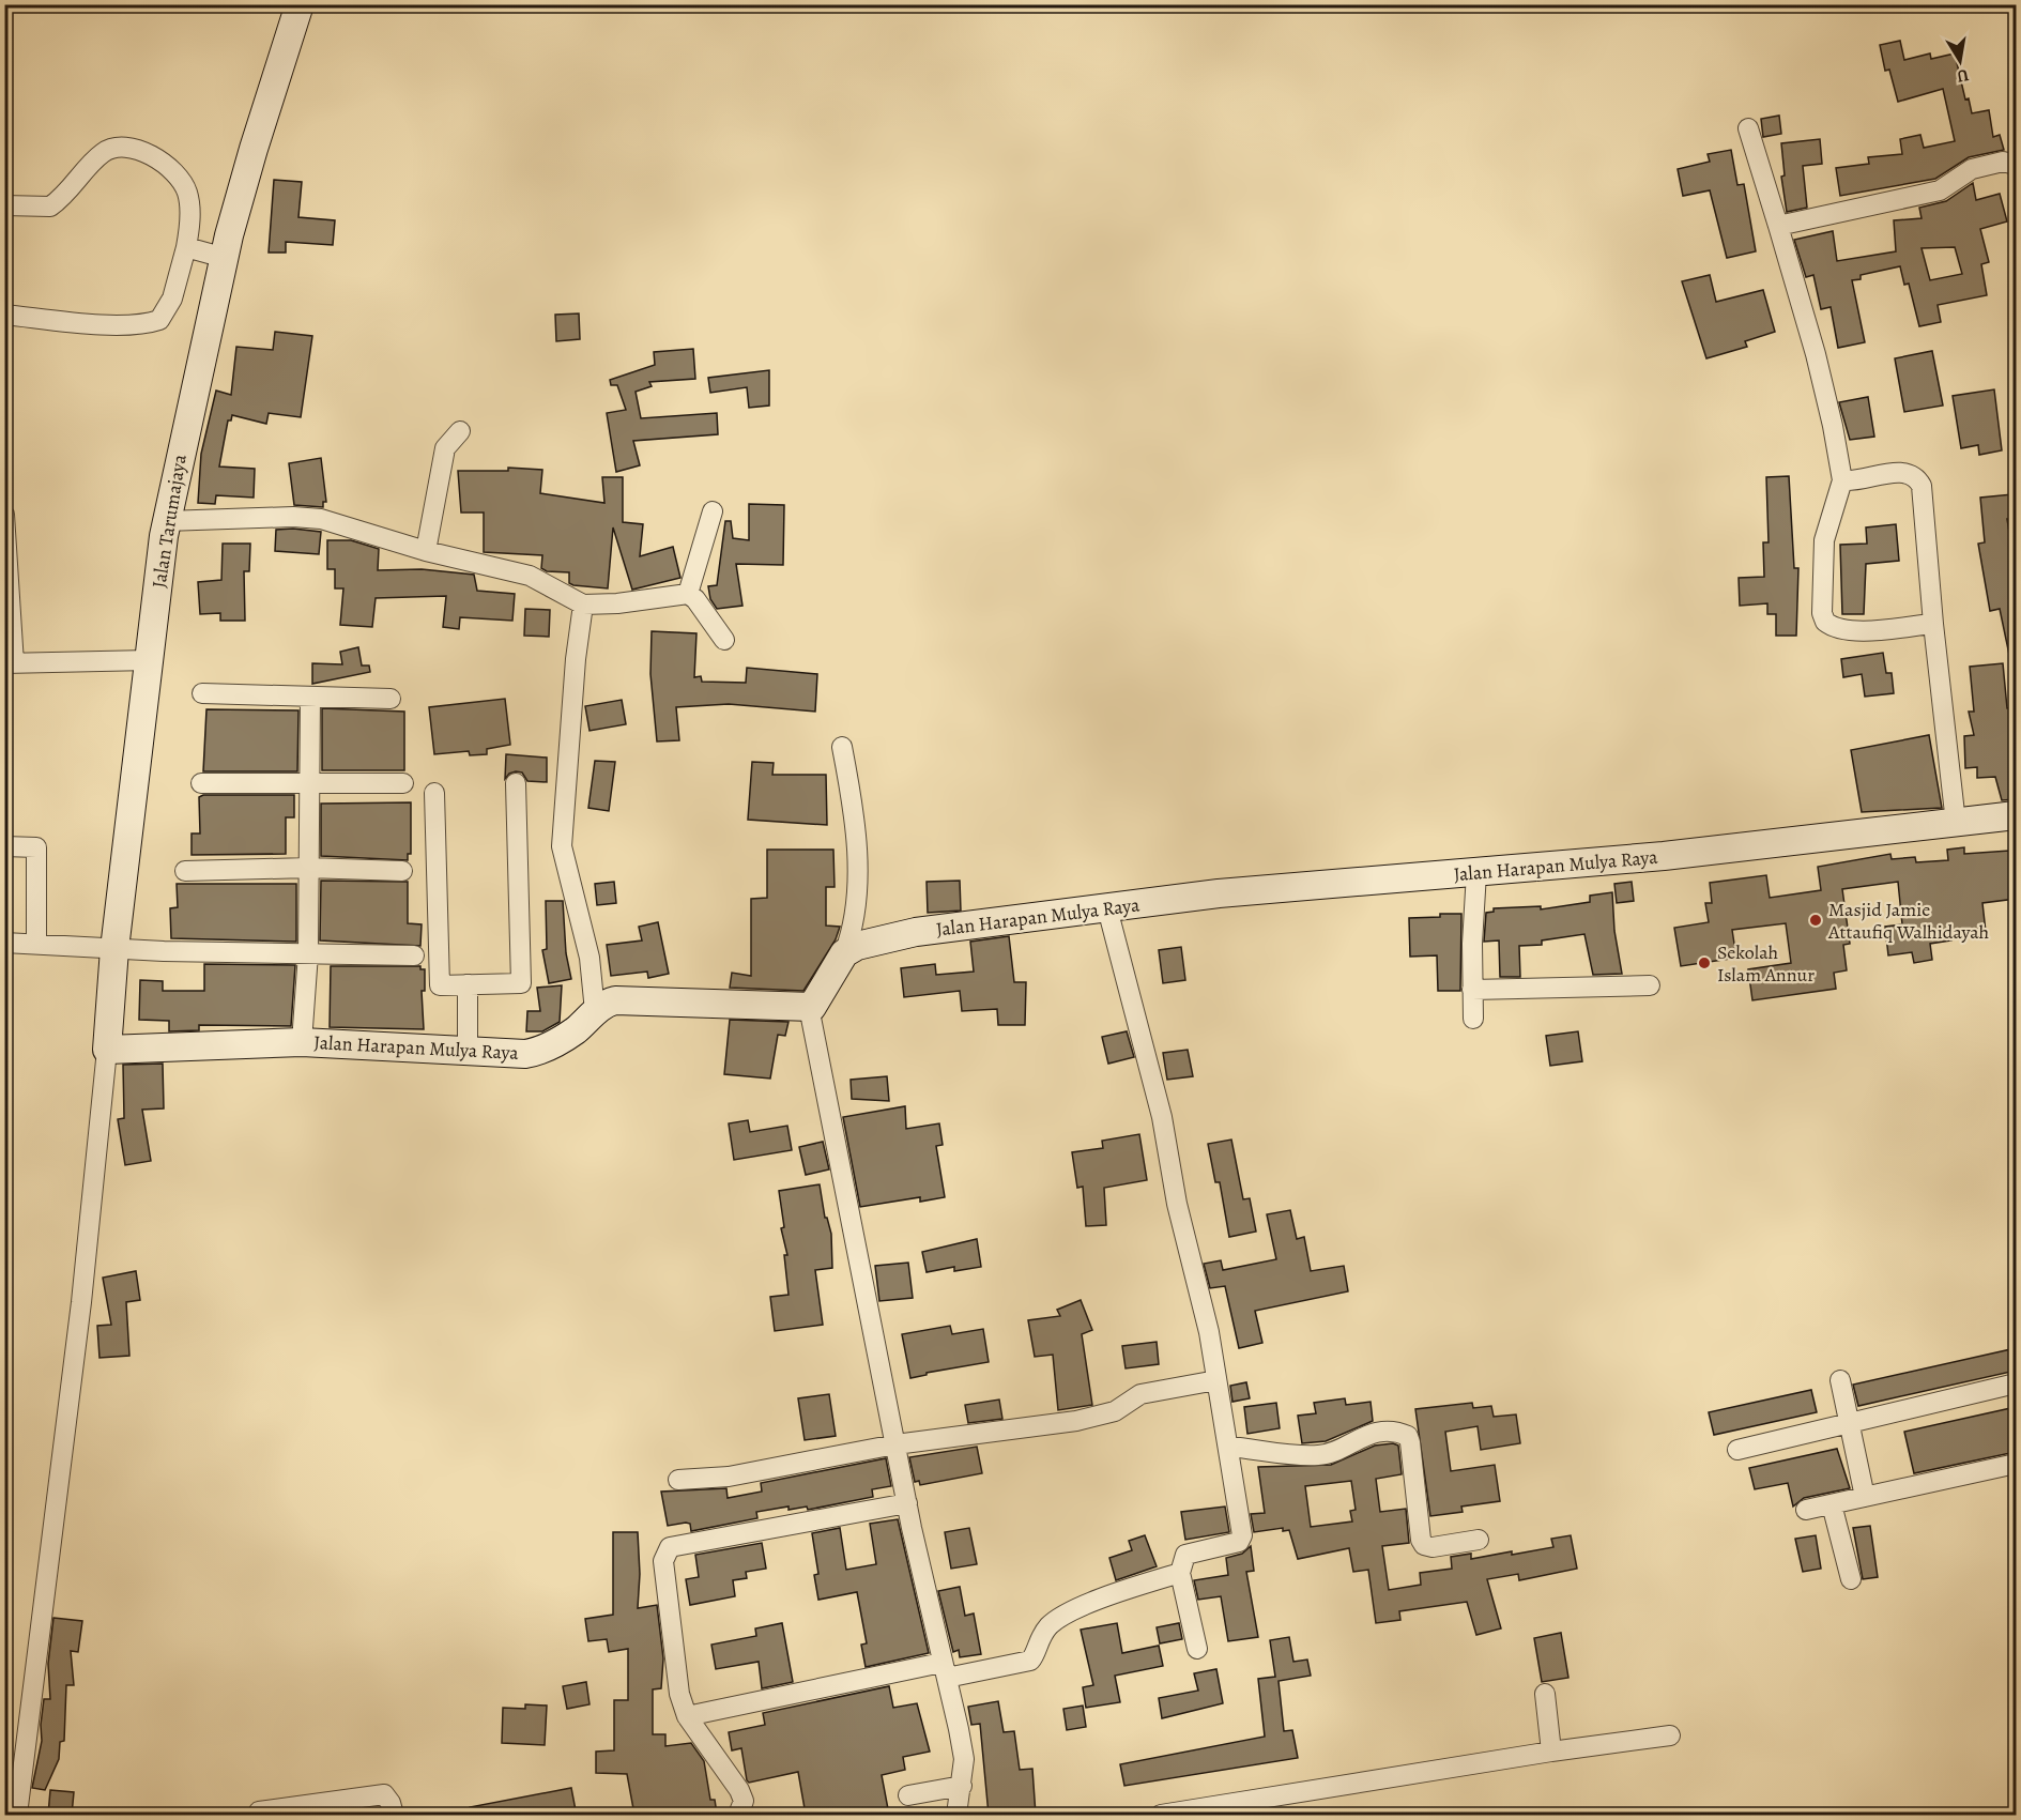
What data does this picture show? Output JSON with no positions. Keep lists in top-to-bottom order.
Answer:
{
  "streets": {
    "street": ["Jalan Tarumajaya", "Jalan Harapan Mulya Raya"]
  },
  "crossings": [
    ["Jalan Tarumajaya", "Jalan Harapan Mulya Raya"]
  ],
  "places": ["Masjid Jamie Attaufiq Walhidayah", "Sekolah Islam Annur"],
  "north": "bottom"
}
